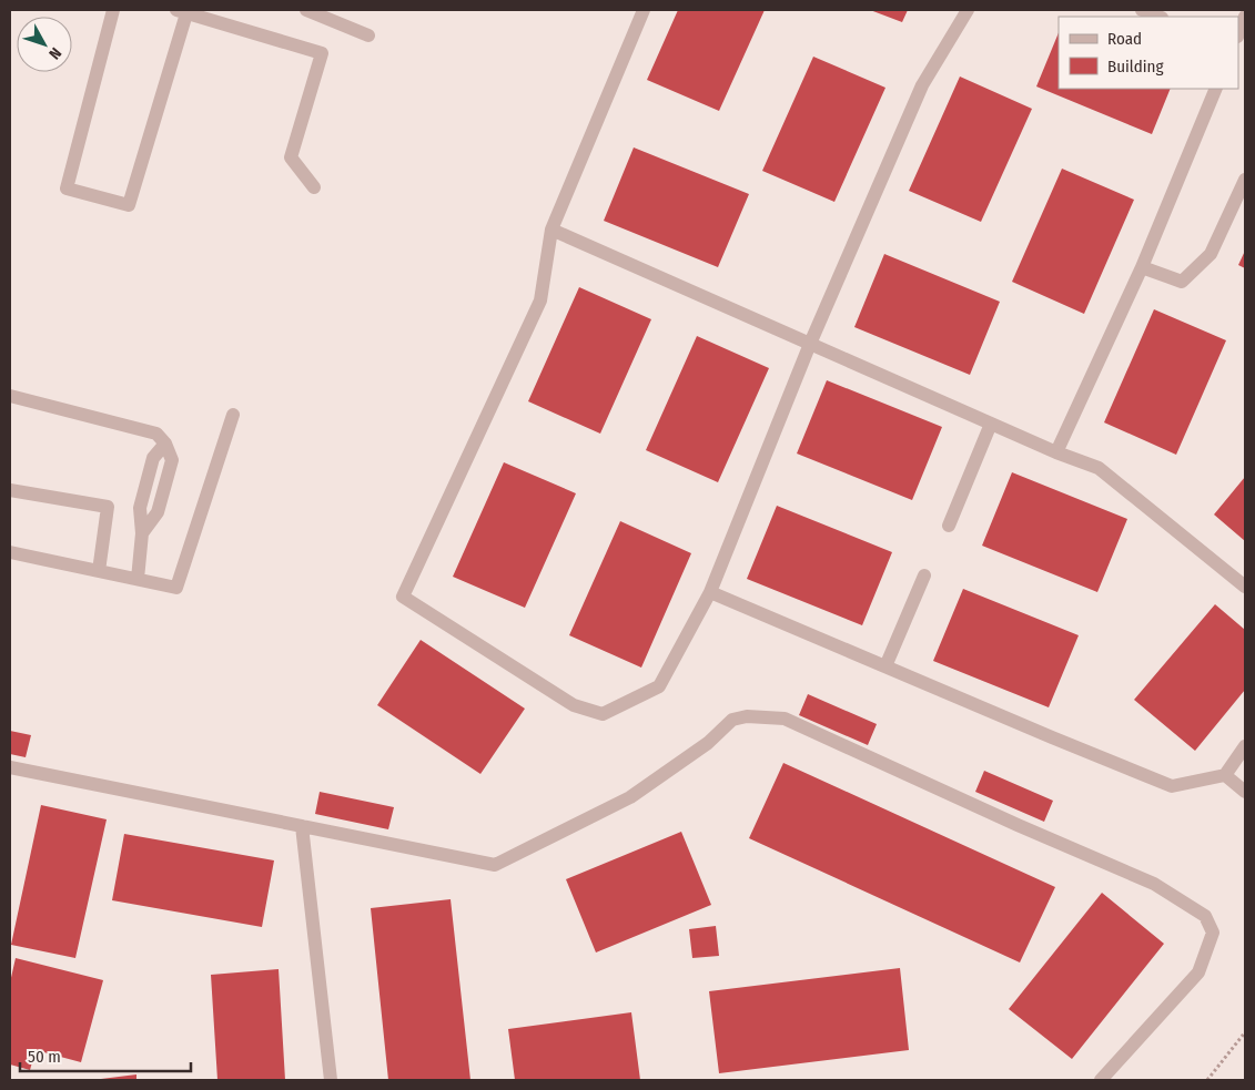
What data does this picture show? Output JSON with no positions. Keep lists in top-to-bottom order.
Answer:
{
  "legend": ["Road", "Building"],
  "scale_bar": "50 m",
  "north": "bottom right"
}
